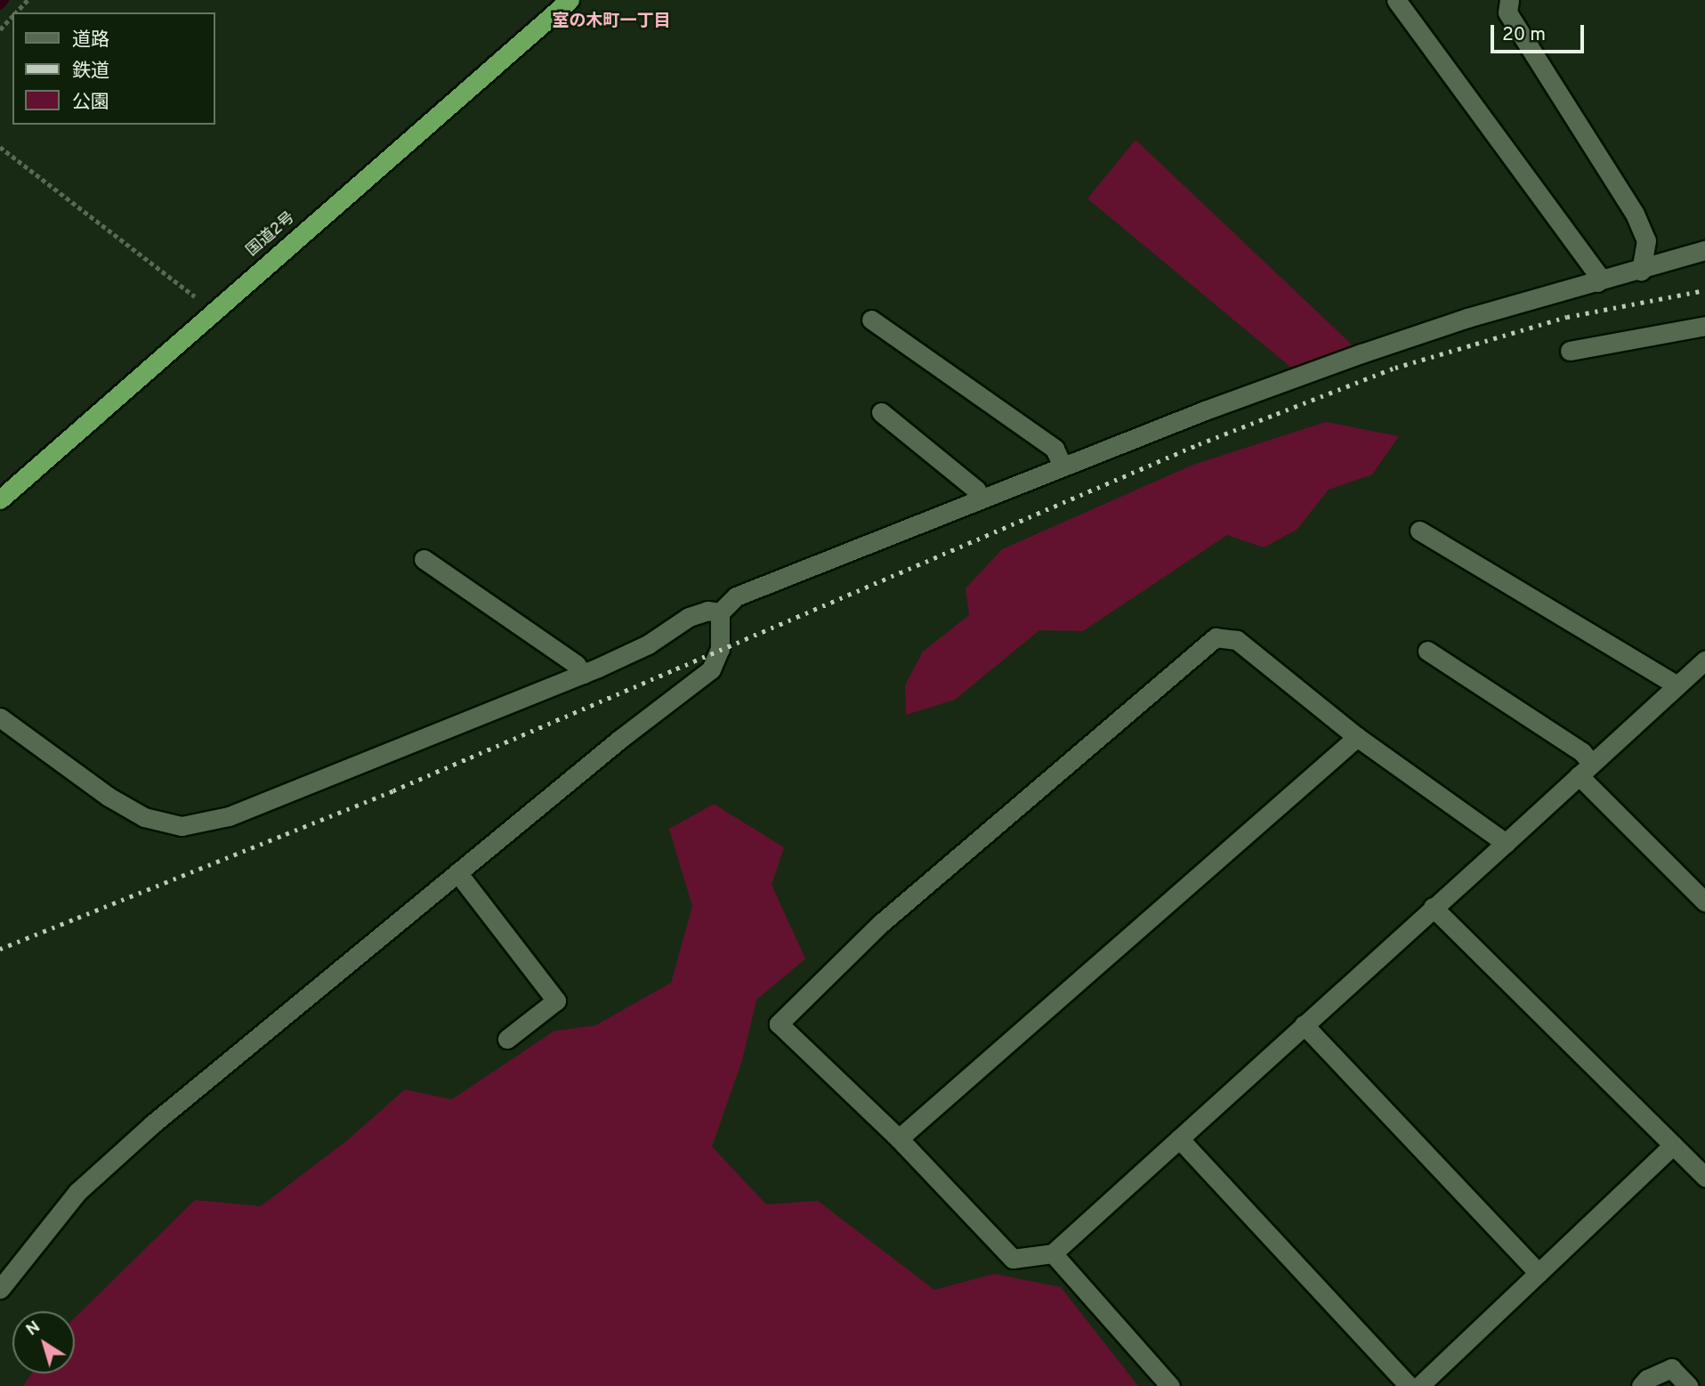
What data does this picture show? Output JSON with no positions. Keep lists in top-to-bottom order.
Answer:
{
  "streets": {
    "highway": ["国道2号"]
  },
  "districts": ["室の木町一丁目"],
  "legend": ["道路", "鉄道", "公園"],
  "scale_bar": "20 m",
  "north": "top left"
}
